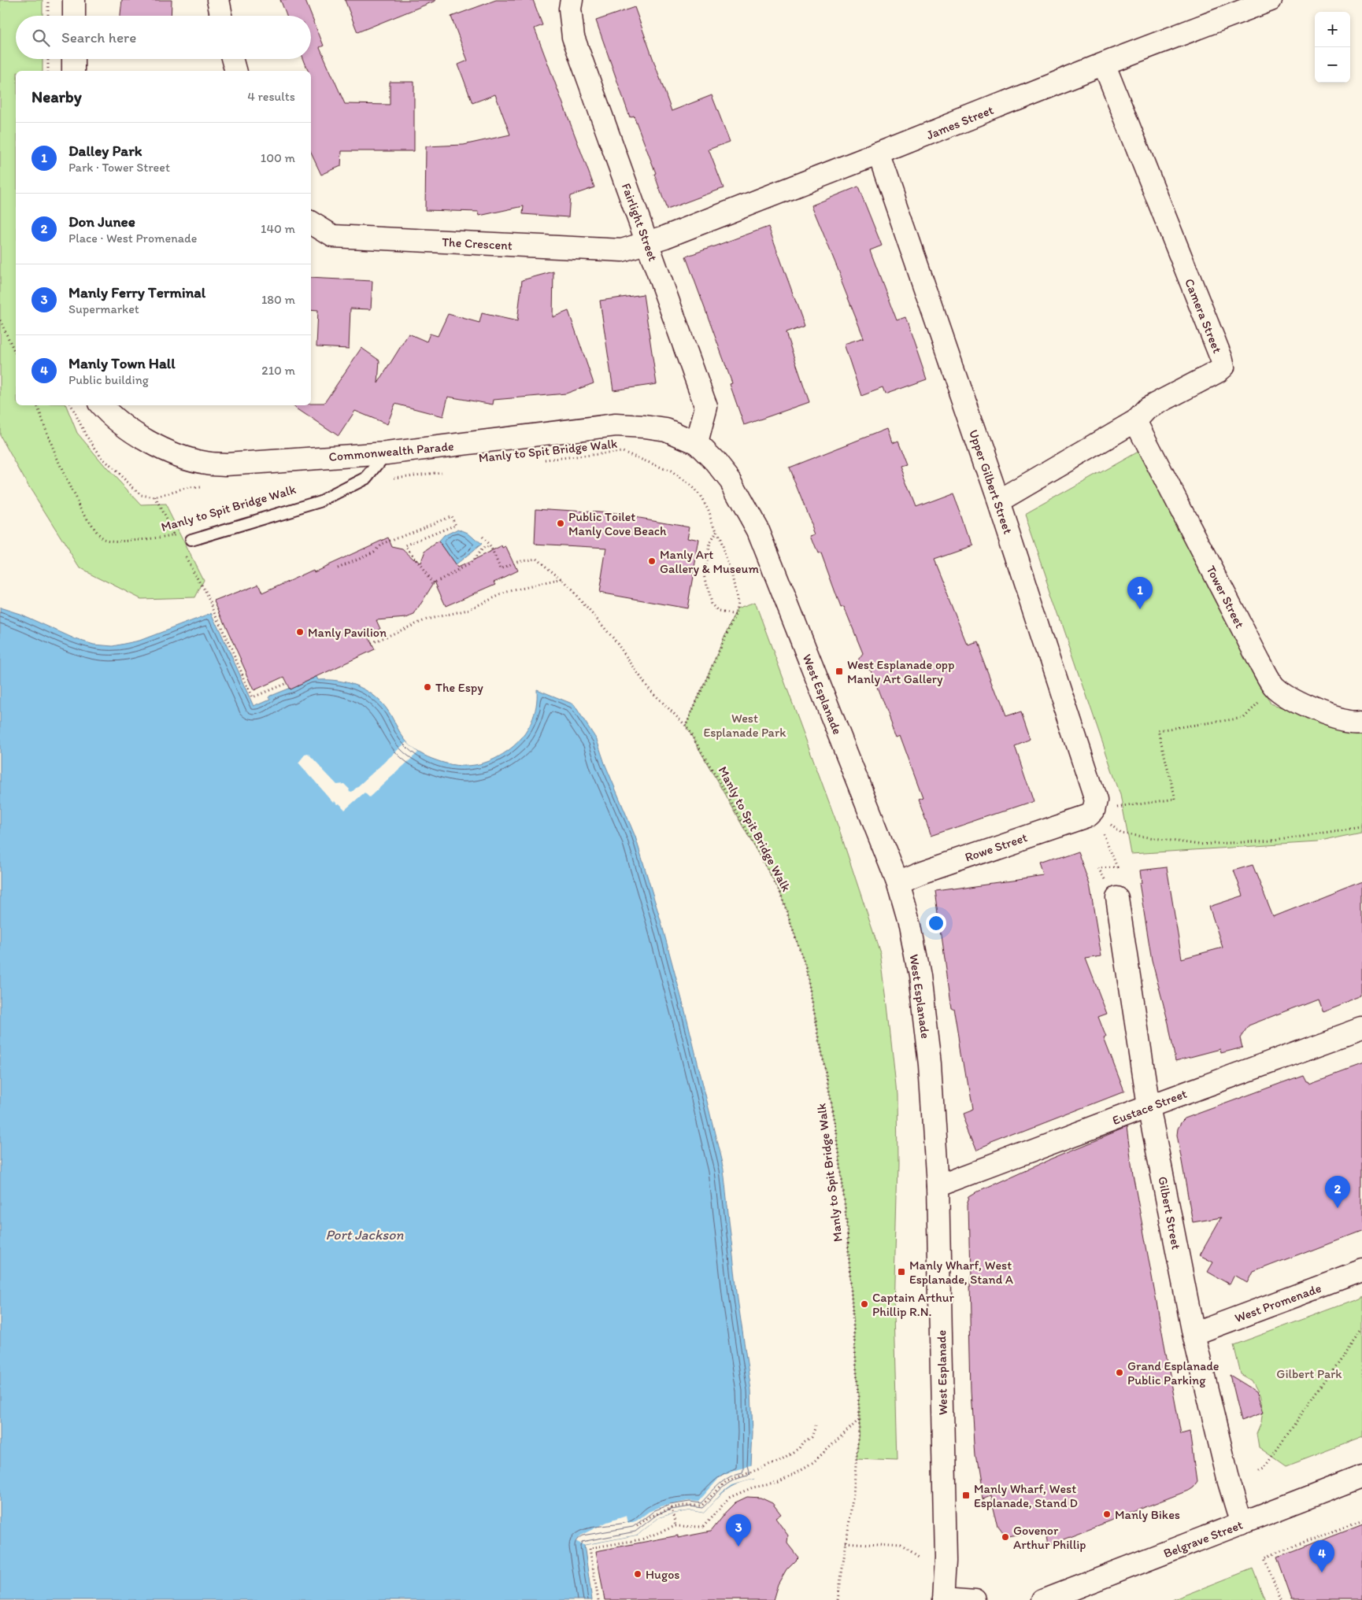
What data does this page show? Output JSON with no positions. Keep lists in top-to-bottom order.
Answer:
{
  "streets": {
    "street": [
      "James Street",
      "Fairlight Street",
      "The Crescent",
      "Camera Street",
      "Commonwealth Parade",
      "Upper Gilbert Street",
      "Tower Street",
      "West Esplanade",
      "Rowe Street",
      "Eustace Street",
      "Gilbert Street",
      "West Promenade",
      "Belgrave Street"
    ],
    "path": ["Manly to Spit Bridge Walk"]
  },
  "crossings": [
    ["James Street", "Fairlight Street"],
    ["James Street", "The Crescent"],
    ["James Street", "Camera Street"],
    ["James Street", "Upper Gilbert Street"],
    ["Fairlight Street", "The Crescent"],
    ["Fairlight Street", "Commonwealth Parade"],
    ["Fairlight Street", "West Esplanade"],
    ["Camera Street", "Upper Gilbert Street"],
    ["Camera Street", "Tower Street"],
    ["Commonwealth Parade", "West Esplanade"],
    ["Upper Gilbert Street", "Rowe Street"],
    ["West Esplanade", "Rowe Street"],
    ["West Esplanade", "Eustace Street"],
    ["Eustace Street", "Gilbert Street"],
    ["Gilbert Street", "West Promenade"],
    ["Gilbert Street", "Belgrave Street"]
  ],
  "water": ["Port Jackson"],
  "parks": ["West Esplanade Park", "Gilbert Park"],
  "places": {
    "other": [
      "Public Toilet Manly Cove Beach",
      "Manly Art Gallery & Museum",
      "Manly Pavilion",
      "The Espy",
      "Captain Arthur Phillip R.N.",
      "Grand Esplanade Public Parking",
      "Manly Bikes",
      "Govenor Arthur Phillip",
      "Hugos"
    ],
    "transit": ["West Esplanade opp Manly Art Gallery", "Manly Wharf, West Esplanade, Stand A", "Manly Wharf, West Esplanade, Stand D"]
  },
  "page": {
    "map_buttons": ["+", "−"],
    "search": "Search here",
    "heading": ["Nearby", "4 results"],
    "list": [
      {
        "mark": "1",
        "name": "Dalley Park",
        "note": "Park · Tower Street",
        "value": "100 m"
      },
      {
        "mark": "2",
        "name": "Don Junee",
        "note": "Place · West Promenade",
        "value": "140 m"
      },
      {
        "mark": "3",
        "name": "Manly Ferry Terminal",
        "note": "Supermarket",
        "value": "180 m"
      },
      {
        "mark": "4",
        "name": "Manly Town Hall",
        "note": "Public building",
        "value": "210 m"
      }
    ],
    "pins": [
      "1",
      "2",
      "3",
      "4"
    ]
  }
}
